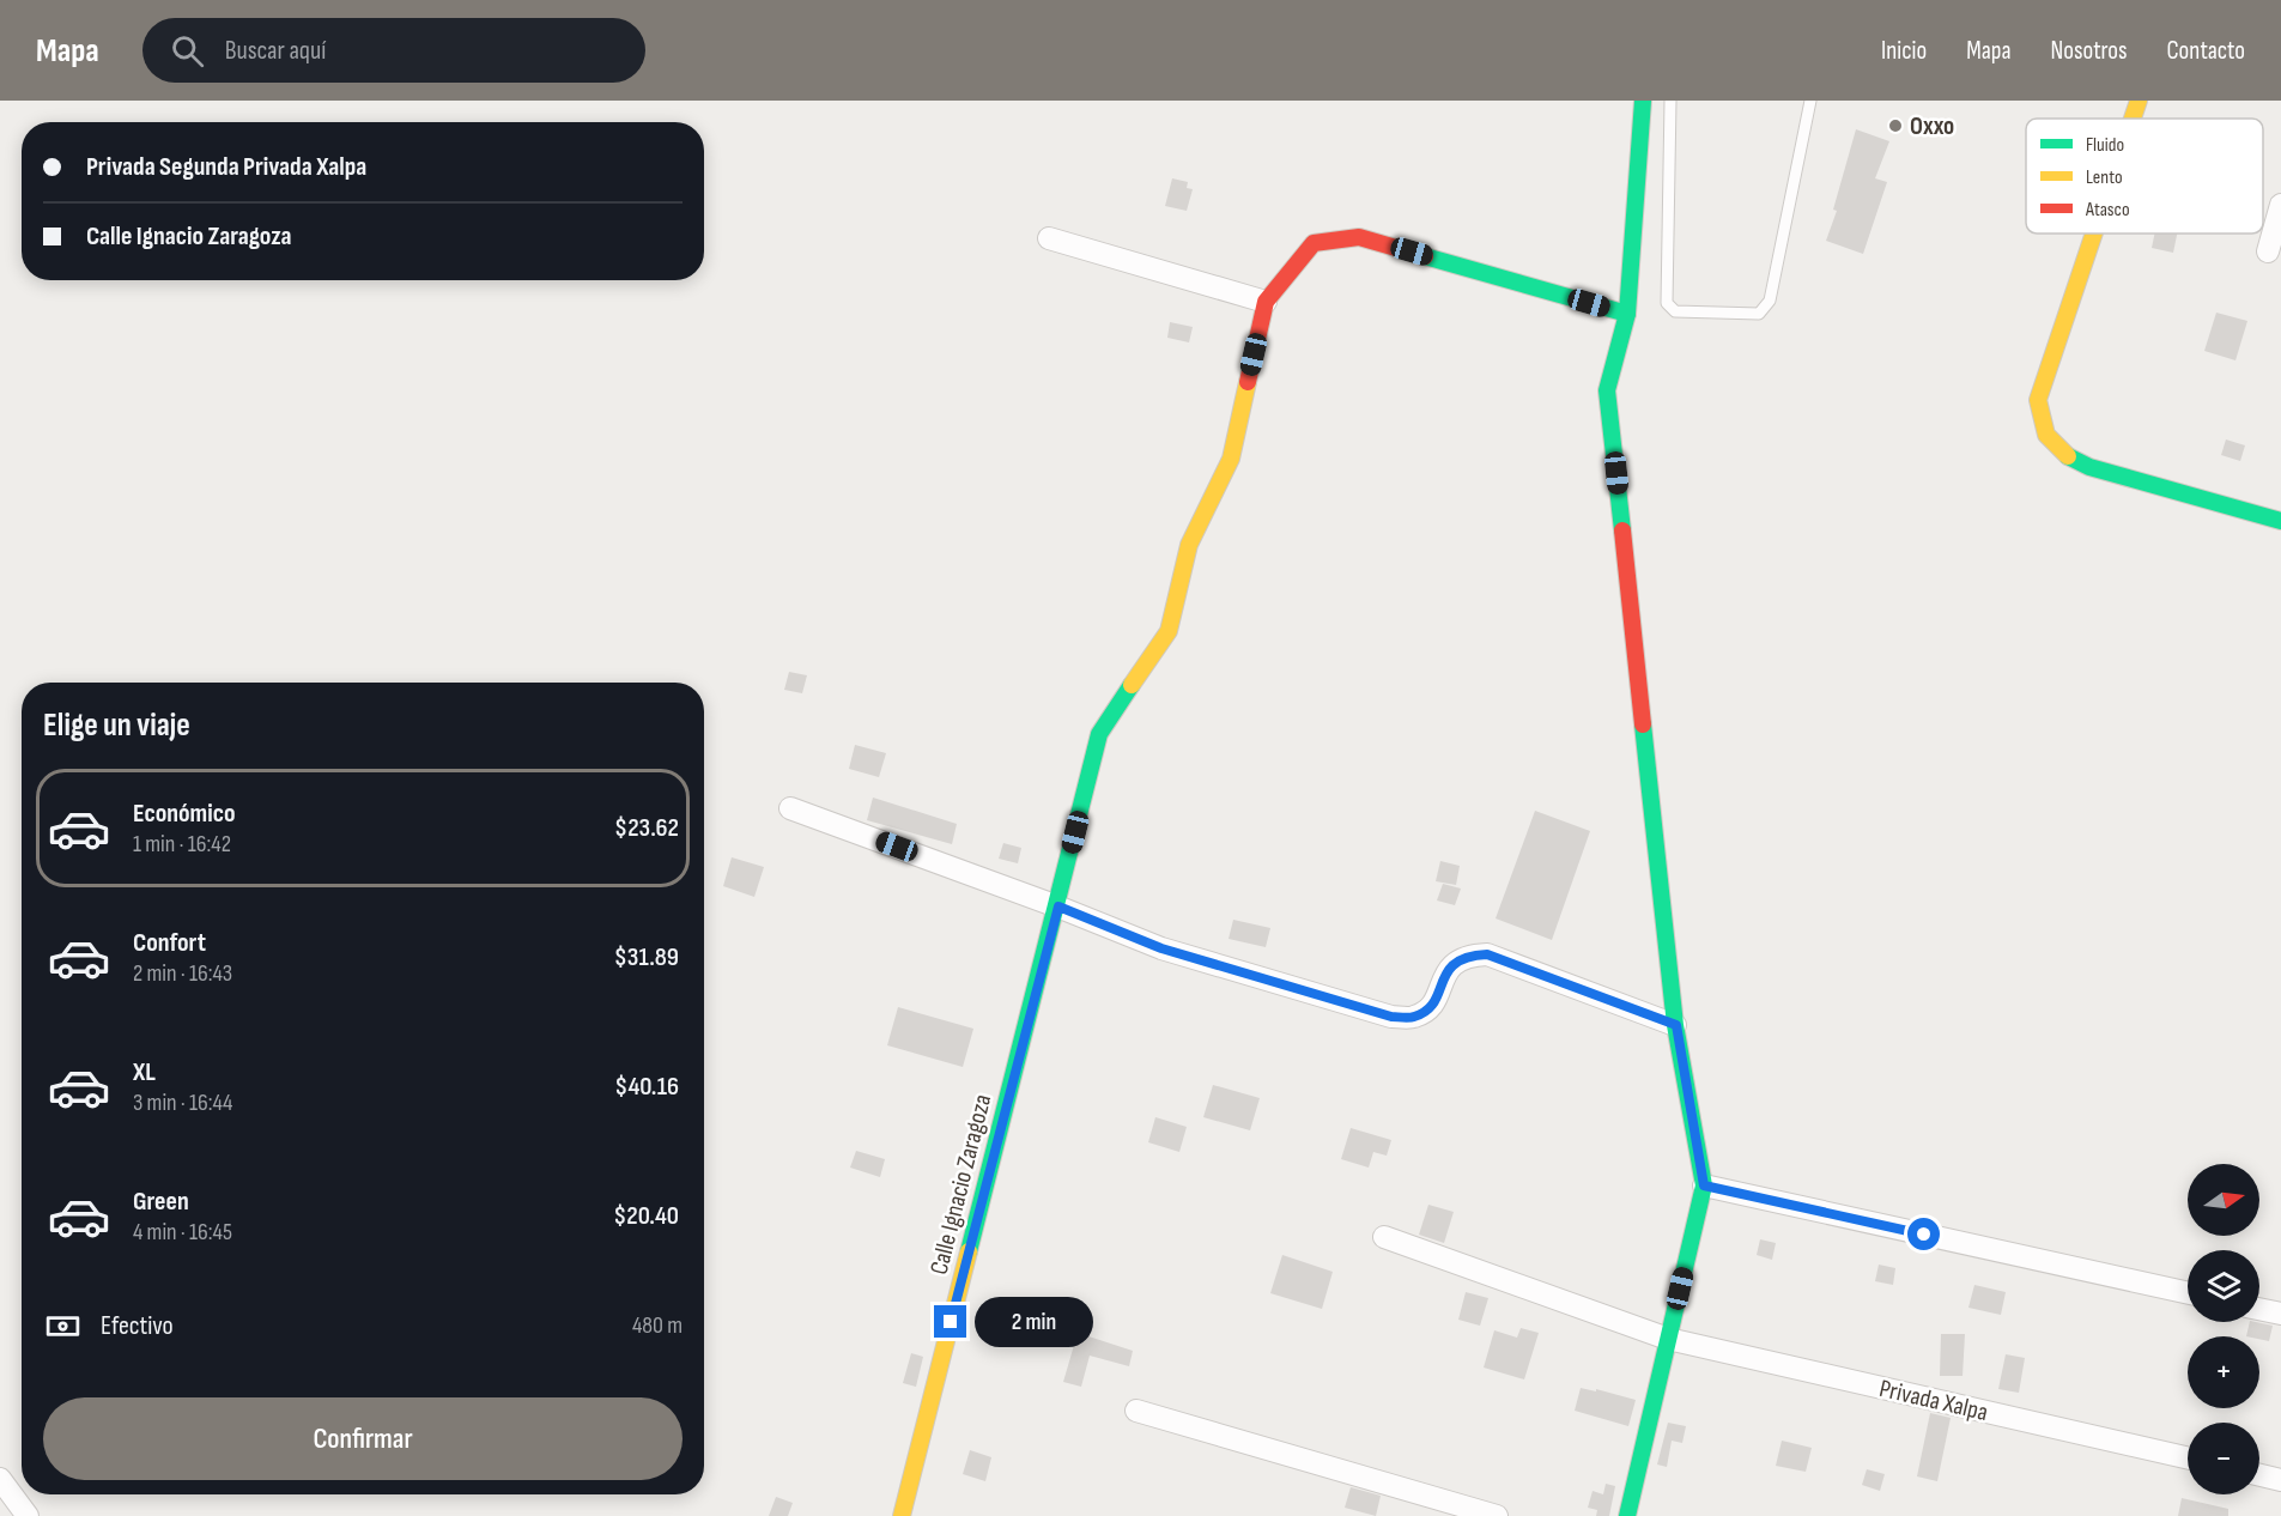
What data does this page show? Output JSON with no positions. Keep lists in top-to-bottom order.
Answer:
{
  "streets": {
    "street": ["Calle Ignacio Zaragoza", "Privada Xalpa"]
  },
  "places": ["Oxxo"],
  "legend": ["Fluido", "Lento", "Atasco"],
  "north": "right",
  "page": {
    "header": "Mapa",
    "search": "Buscar aquí",
    "nav": [
      "Inicio",
      "Mapa",
      "Nosotros",
      "Contacto"
    ],
    "banner": ["Privada Segunda Privada Xalpa", "Calle Ignacio Zaragoza"],
    "heading": "Elige un viaje",
    "list": [
      {
        "name": "Económico",
        "note": "1 min · 16:42",
        "value": "$23.62"
      },
      {
        "name": "Confort",
        "note": "2 min · 16:43",
        "value": "$31.89"
      },
      {
        "name": "XL",
        "note": "3 min · 16:44",
        "value": "$40.16"
      },
      {
        "name": "Green",
        "note": "4 min · 16:45",
        "value": "$20.40"
      }
    ],
    "map_buttons": ["+", "−"],
    "pay": ["Efectivo", "480 m"],
    "bubble": "2 min",
    "buttons": "Confirmar"
  }
}
